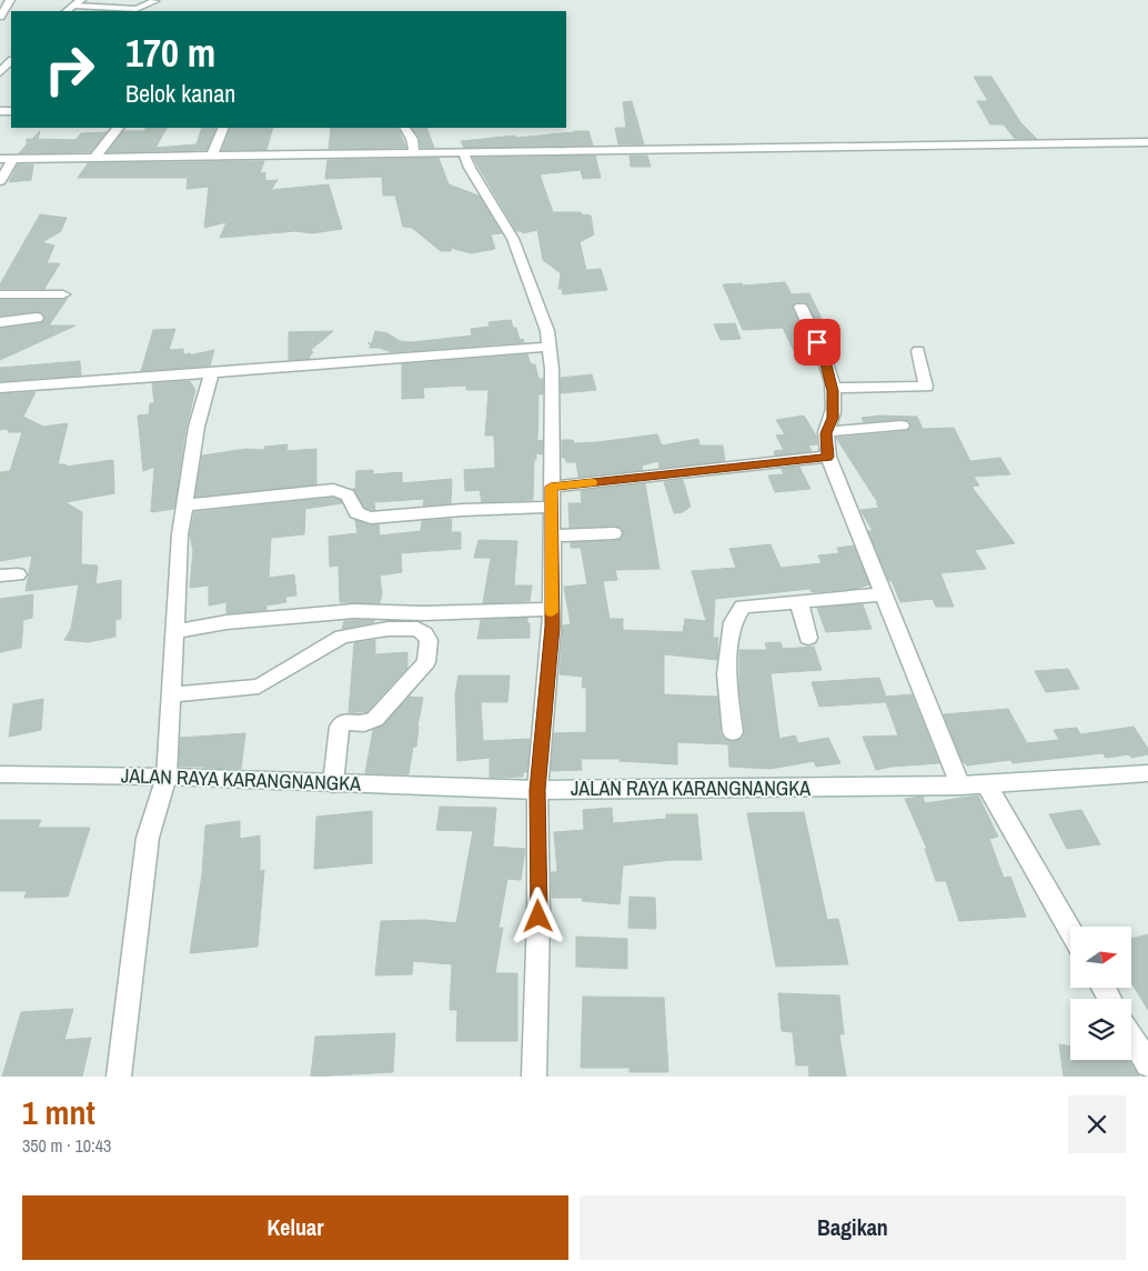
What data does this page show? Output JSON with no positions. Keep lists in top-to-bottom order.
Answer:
{
  "streets": {
    "street": ["JALAN RAYA KARANGNANGKA"]
  },
  "north": "right",
  "page": {
    "turn": ["170 m", "Belok kanan"],
    "heading": ["1 mnt", "350 m · 10:43"],
    "buttons": ["Keluar", "Bagikan"]
  }
}
